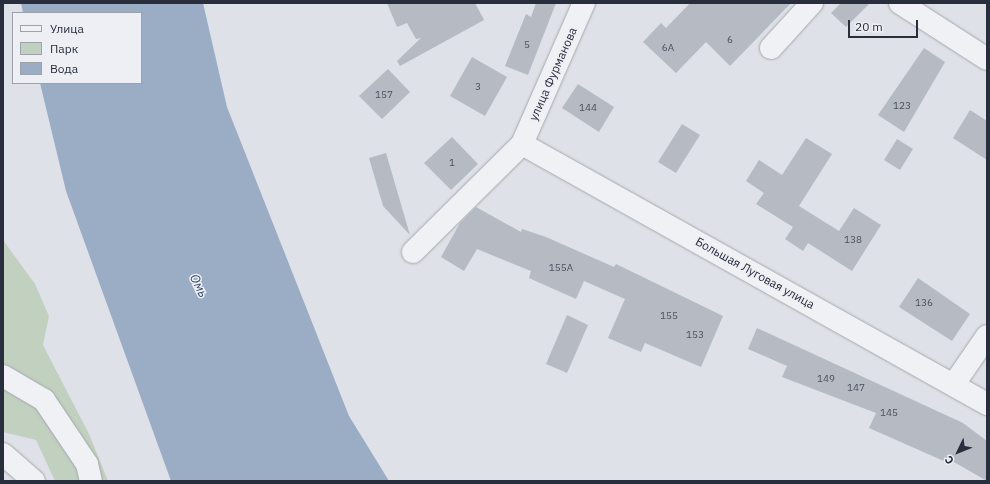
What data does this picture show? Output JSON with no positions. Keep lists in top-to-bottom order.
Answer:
{
  "streets": {
    "street": ["улица Фурманова", "Большая Луговая улица"]
  },
  "crossings": [
    ["улица Фурманова", "Большая Луговая улица"]
  ],
  "water": ["Омь"],
  "house_numbers": [
    "6",
    "5",
    "6А",
    "3",
    "157",
    "123",
    "144",
    "1",
    "138",
    "155А",
    "136",
    "155",
    "153",
    "149",
    "147",
    "145"
  ],
  "legend": ["Улица", "Парк", "Вода"],
  "scale_bar": "20 m",
  "north": "bottom left"
}
